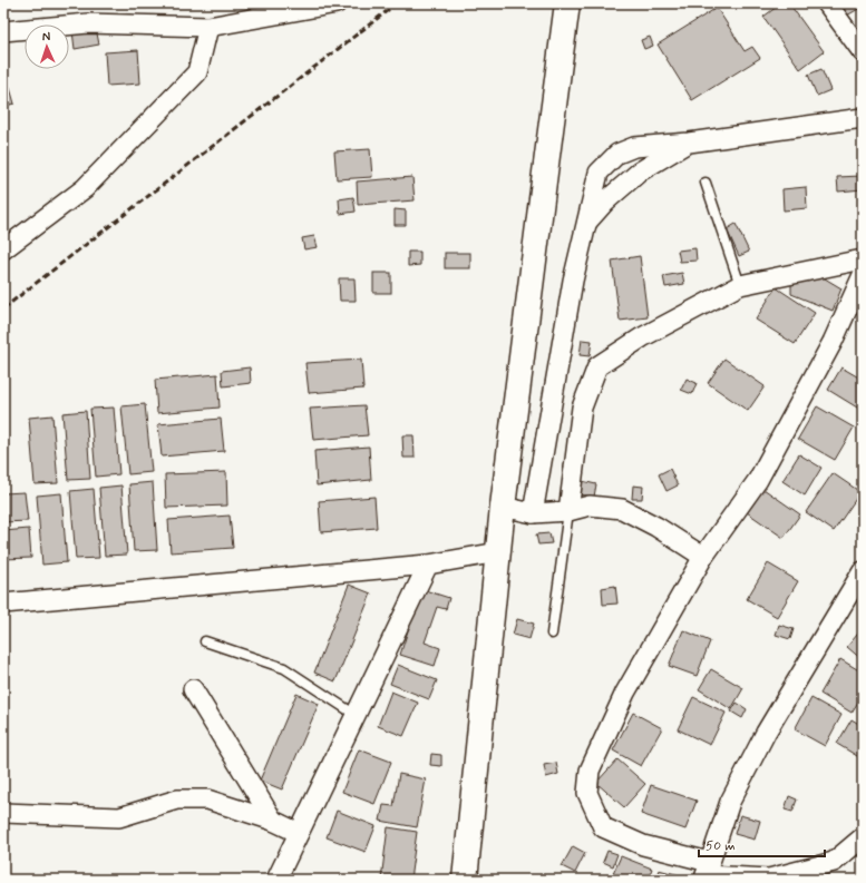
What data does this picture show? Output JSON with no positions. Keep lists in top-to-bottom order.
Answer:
{
  "scale_bar": "50 m",
  "north": "top"
}
